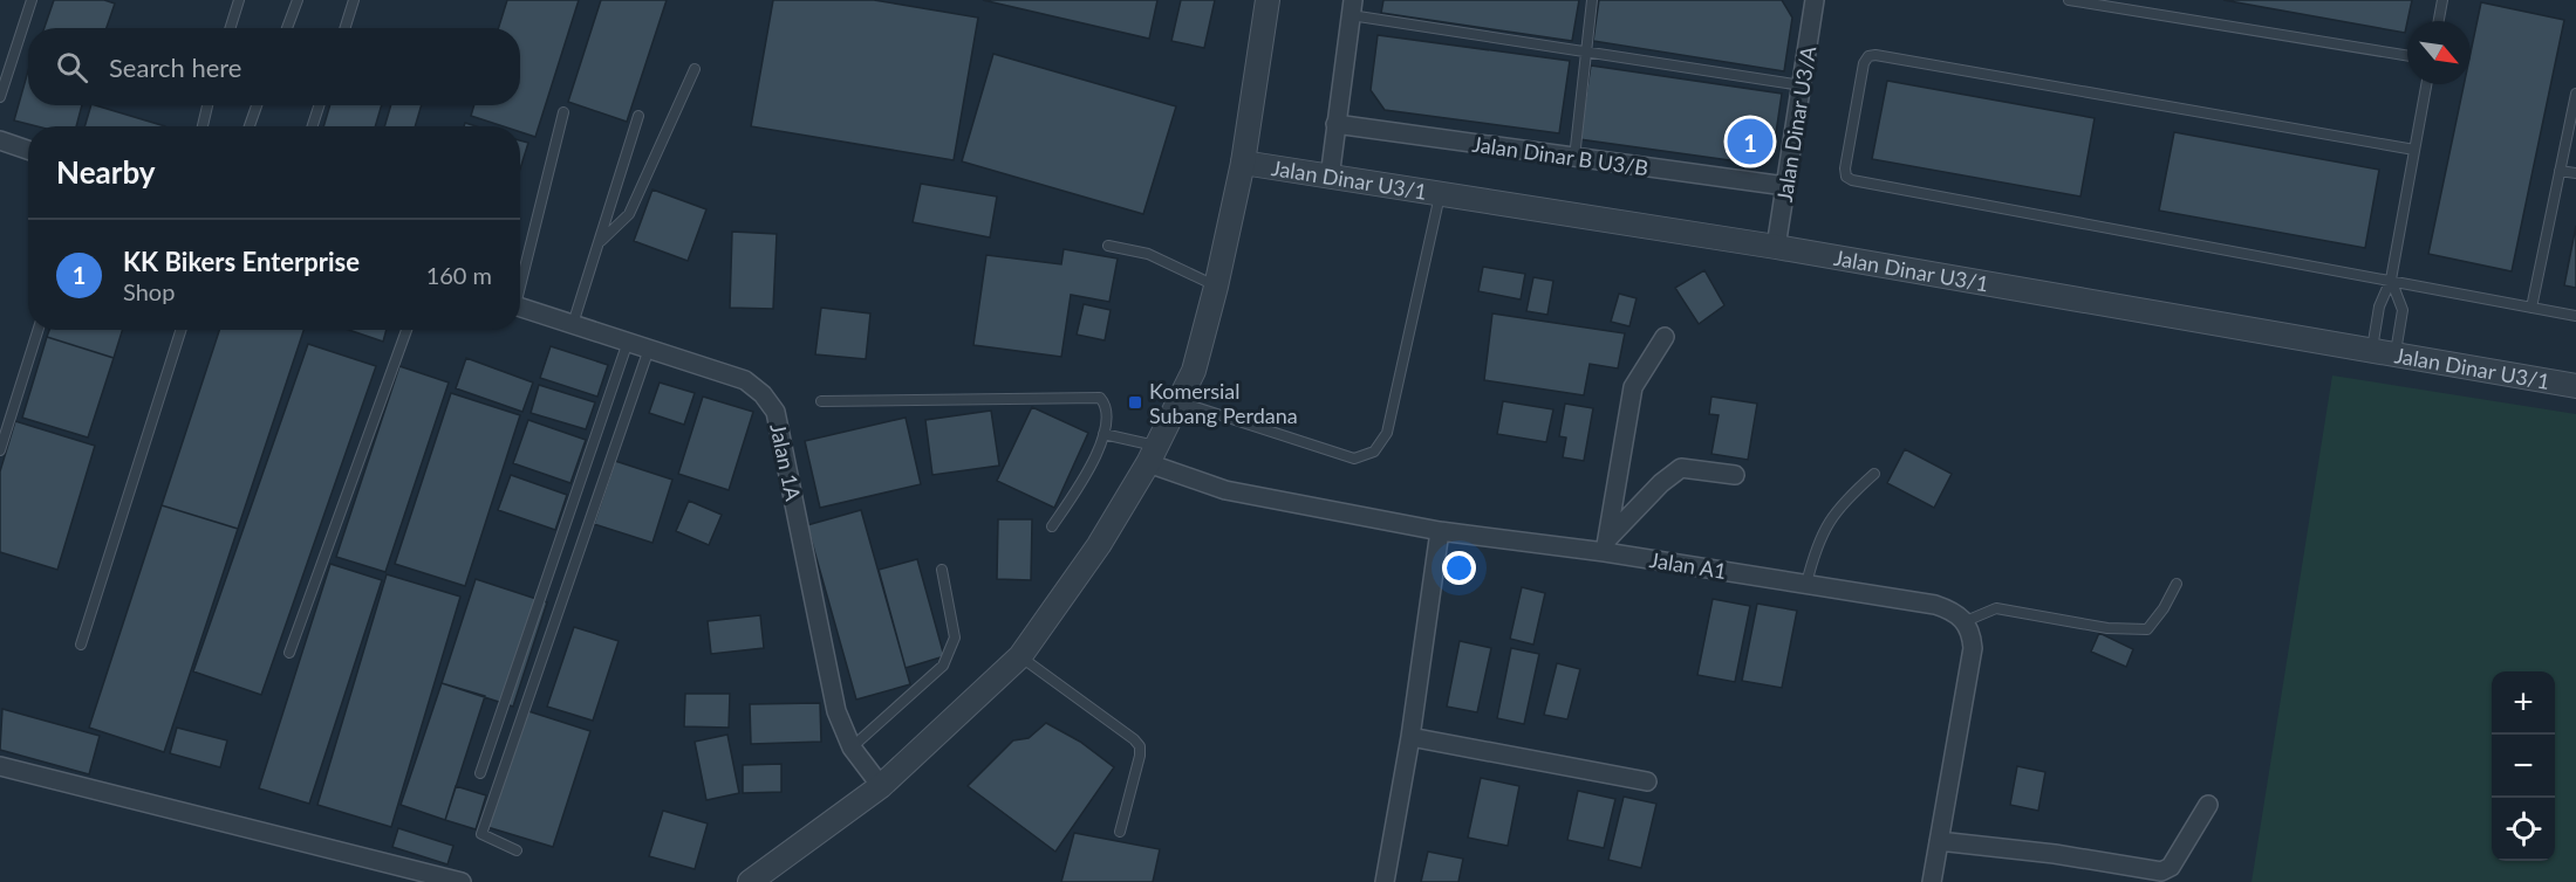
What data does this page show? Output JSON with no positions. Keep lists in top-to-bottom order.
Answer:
{
  "streets": {
    "street": [
      "Jalan Dinar U3/A",
      "Jalan Dinar B U3/B",
      "Jalan Dinar U3/1",
      "Jalan 1A",
      "Jalan A1"
    ]
  },
  "crossings": [
    ["Jalan Dinar U3/A", "Jalan Dinar B U3/B"],
    ["Jalan Dinar U3/A", "Jalan Dinar U3/1"]
  ],
  "places": {
    "transit": ["Komersial Subang Perdana"]
  },
  "north": "bottom right",
  "page": {
    "search": "Search here",
    "pins": "1",
    "heading": "Nearby",
    "list": [
      {
        "mark": "1",
        "name": "KK Bikers Enterprise",
        "note": "Shop",
        "value": "160 m"
      }
    ],
    "map_buttons": ["+", "−"]
  }
}
